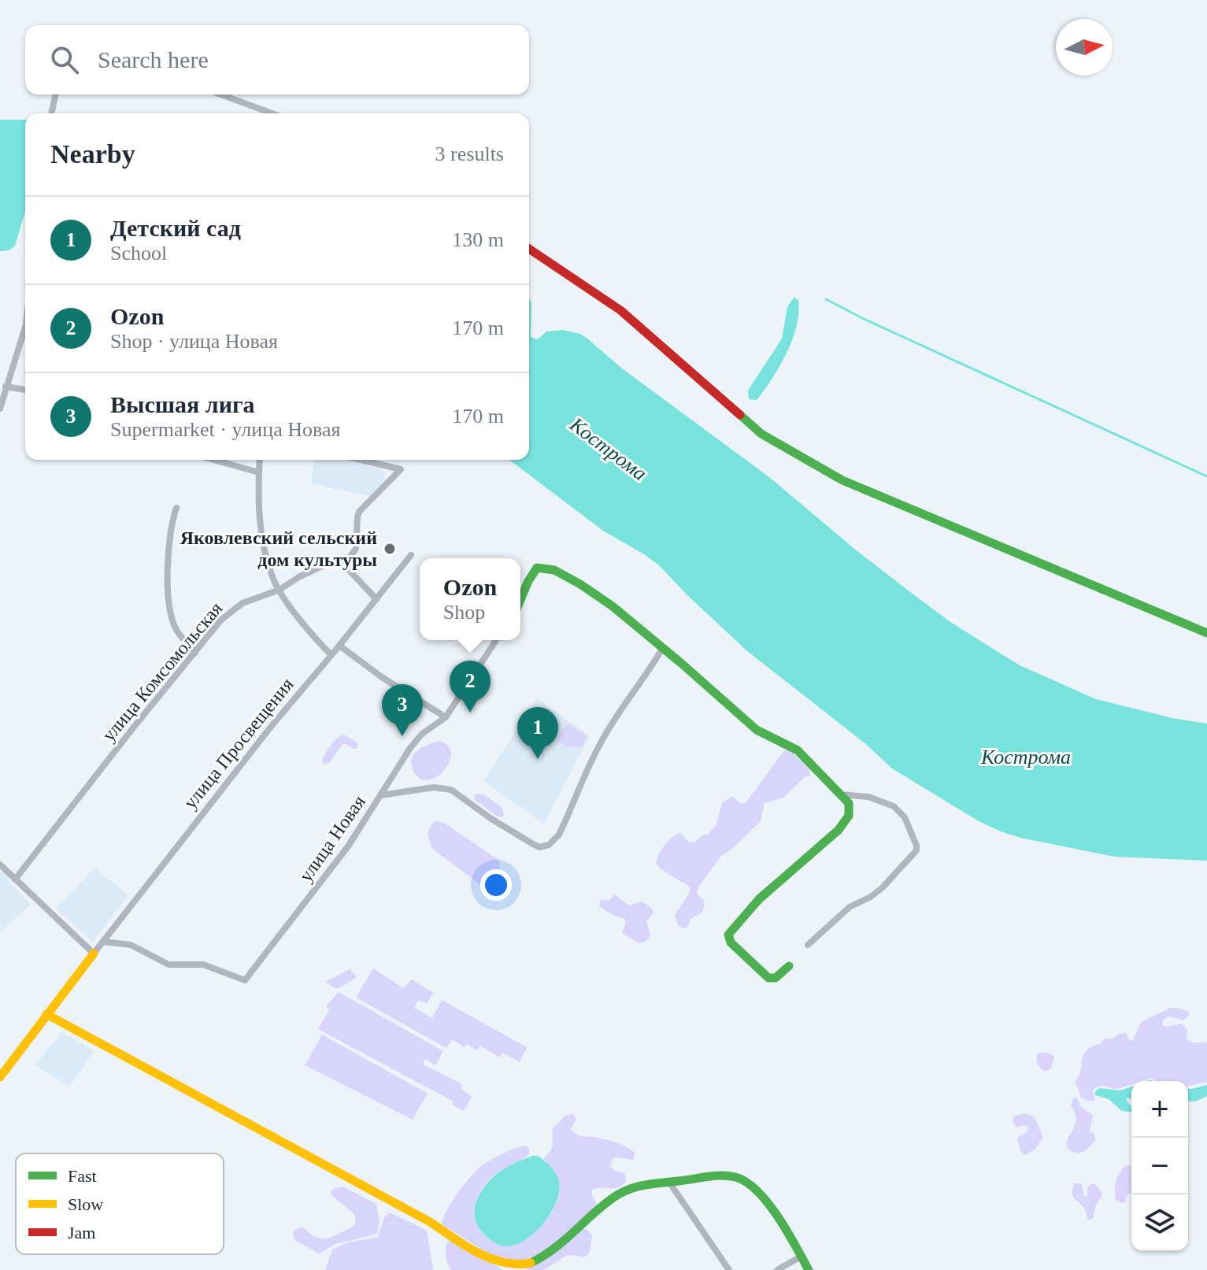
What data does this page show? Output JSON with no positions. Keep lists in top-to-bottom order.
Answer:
{
  "streets": {
    "street": ["улица Комсомольская", "улица Просвещения", "улица Новая"]
  },
  "crossings": [
    ["улица Просвещения", "улица Новая"]
  ],
  "water": ["Кострома"],
  "places": ["Яковлевский сельский дом культуры"],
  "legend": ["Fast", "Slow", "Jam"],
  "north": "right",
  "page": {
    "search": "Search here",
    "heading": ["Nearby", "3 results"],
    "list": [
      {
        "mark": "1",
        "name": "Детский сад",
        "note": "School",
        "value": "130 m"
      },
      {
        "mark": "2",
        "name": "Ozon",
        "note": "Shop · улица Новая",
        "value": "170 m"
      },
      {
        "mark": "3",
        "name": "Высшая лига",
        "note": "Supermarket · улица Новая",
        "value": "170 m"
      }
    ],
    "popup": ["Ozon", "Shop"],
    "pins": ["2", "3", "1"],
    "map_buttons": ["+", "−"]
  }
}
